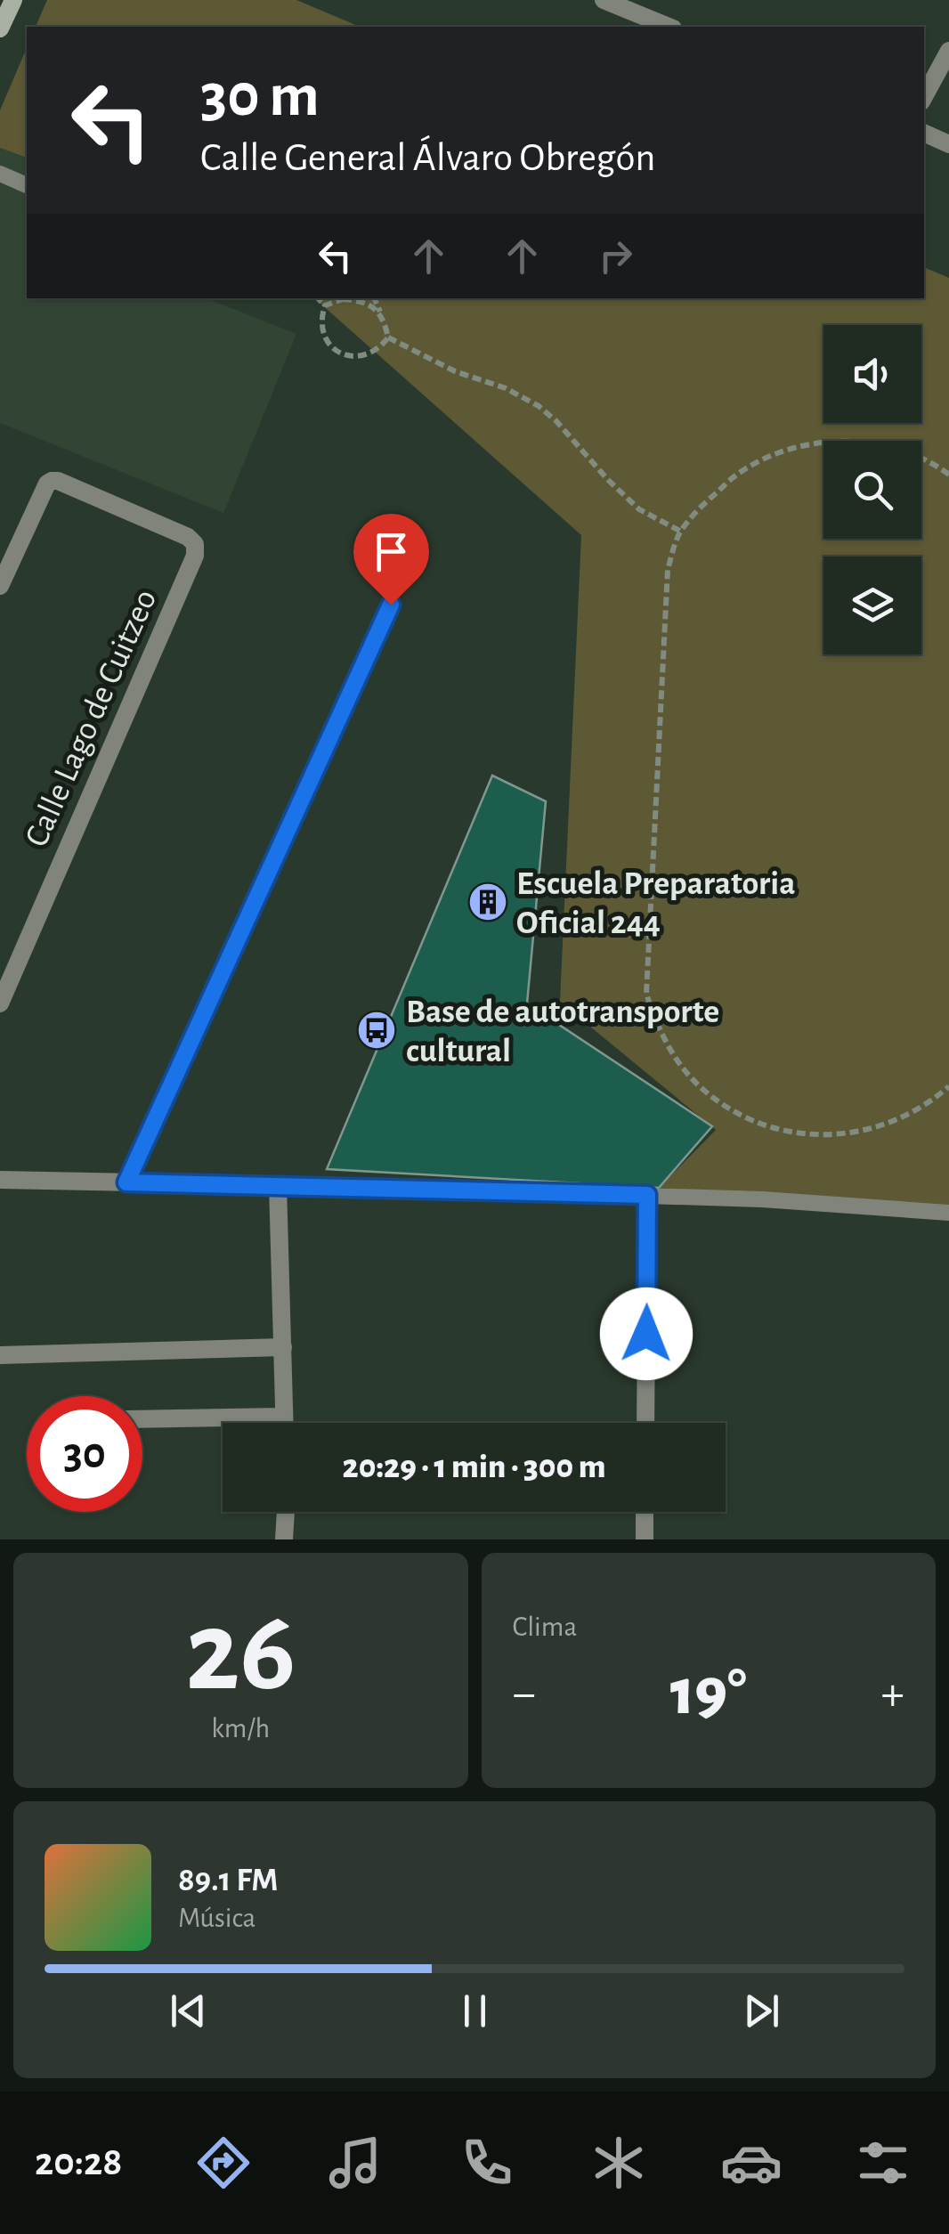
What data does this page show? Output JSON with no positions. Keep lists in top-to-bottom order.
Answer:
{
  "streets": {
    "street": ["Calle Lago de Cuitzeo"]
  },
  "places": {
    "building": ["Escuela Preparatoria Oficial 244"],
    "bus stop": ["Base de autotransporte cultural"]
  },
  "page": {
    "turn": ["30 m", "Calle General Álvaro Obregón"],
    "limit": "30",
    "trip": "20:29 · 1 min · 300 m",
    "tile": [
      ["26", "km/h"],
      "Clima"
    ],
    "heat": ["−", "19°", "+"],
    "song": ["89.1 FM", "Música"],
    "tabs": "20:28"
  }
}
